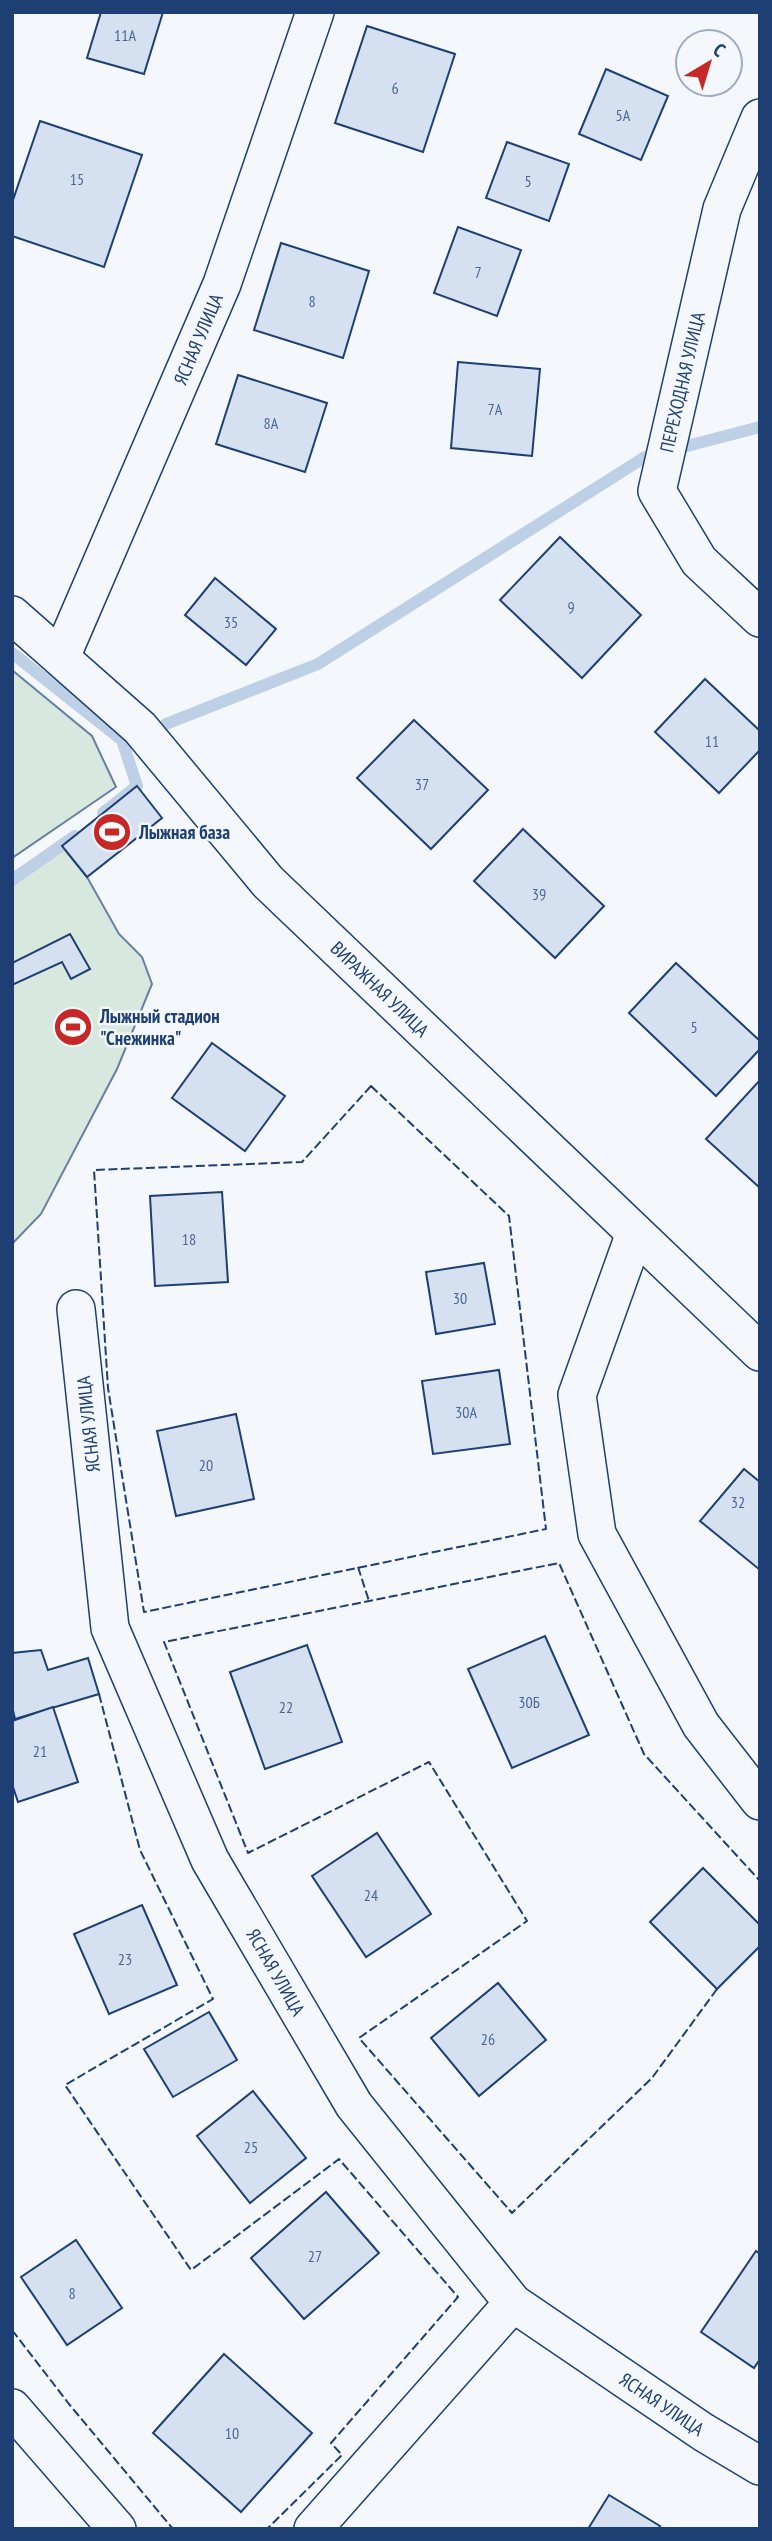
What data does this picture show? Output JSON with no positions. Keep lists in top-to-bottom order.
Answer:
{
  "streets": {
    "street": ["ЯСНАЯ УЛИЦА", "ПЕРЕХОДНАЯ УЛИЦА", "ВИРАЖНАЯ УЛИЦА"]
  },
  "crossings": [
    ["ЯСНАЯ УЛИЦА", "ВИРАЖНАЯ УЛИЦА"]
  ],
  "places": {
    "sports": ["Лыжная база", "Лыжный стадион \"Снежинка\""]
  },
  "house_numbers": [
    "11А",
    "6",
    "5А",
    "15",
    "5",
    "7",
    "8",
    "7А",
    "8А",
    "9",
    "35",
    "11",
    "37",
    "39",
    "5",
    "18",
    "30",
    "30А",
    "20",
    "32",
    "30Б",
    "22",
    "21",
    "24",
    "23",
    "26",
    "25",
    "27",
    "8",
    "10"
  ],
  "north": "top right"
}
